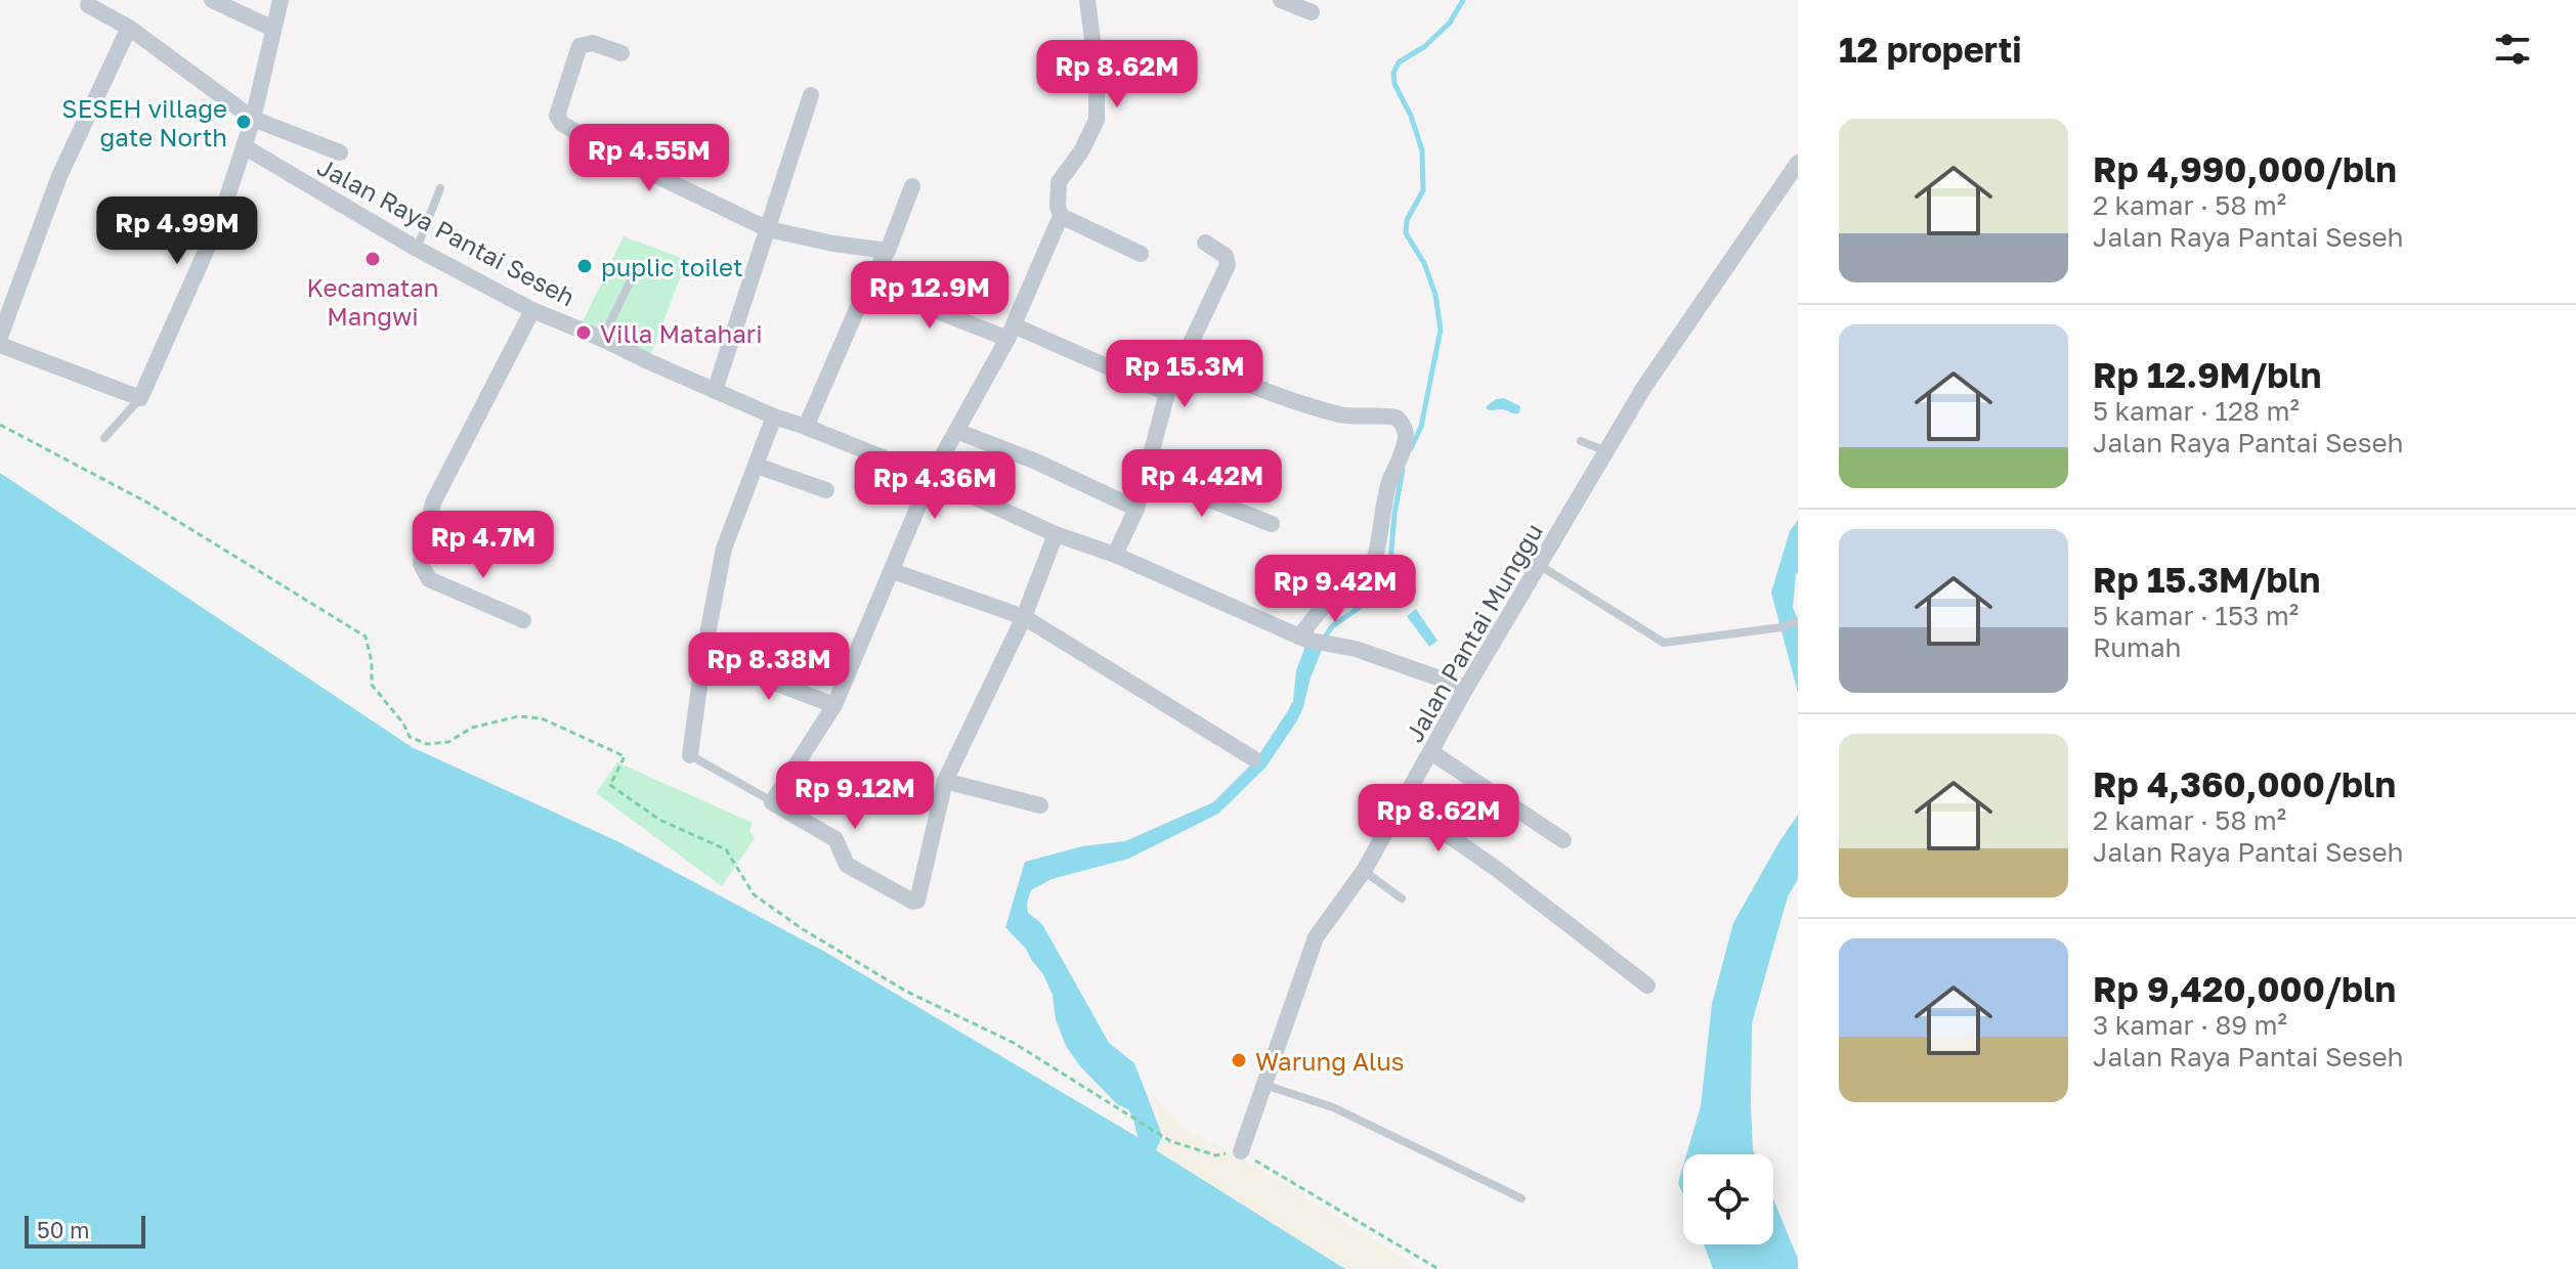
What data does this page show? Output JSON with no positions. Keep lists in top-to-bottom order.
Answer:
{
  "streets": {
    "street": ["Jalan Raya Pantai Seseh", "Jalan Pantai Munggu"]
  },
  "crossings": [
    ["Jalan Raya Pantai Seseh", "Jalan Pantai Munggu"]
  ],
  "places": [
    "SESEH village gate North",
    "Kecamatan Mangwi",
    "puplic toilet",
    "Villa Matahari",
    "Warung Alus"
  ],
  "scale_bar": "50 m",
  "page": {
    "heading": "12 properti",
    "price": [
      "Rp 8.62M",
      "Rp 4.55M",
      "Rp 4.99M",
      "Rp 12.9M",
      "Rp 15.3M",
      "Rp 4.42M",
      "Rp 4.36M",
      "Rp 4.7M",
      "Rp 9.42M",
      "Rp 8.38M",
      "Rp 9.12M",
      "Rp 8.62M"
    ],
    "list": [
      {
        "name": "Rp 4,990,000/bln",
        "note": "2 kamar · 58 m² · Jalan Raya Pantai Seseh"
      },
      {
        "name": "Rp 12.9M/bln",
        "note": "5 kamar · 128 m² · Jalan Raya Pantai Seseh"
      },
      {
        "name": "Rp 15.3M/bln",
        "note": "5 kamar · 153 m² · Rumah"
      },
      {
        "name": "Rp 4,360,000/bln",
        "note": "2 kamar · 58 m² · Jalan Raya Pantai Seseh"
      },
      {
        "name": "Rp 9,420,000/bln",
        "note": "3 kamar · 89 m² · Jalan Raya Pantai Seseh"
      }
    ],
    "scale": "50 m"
  }
}
